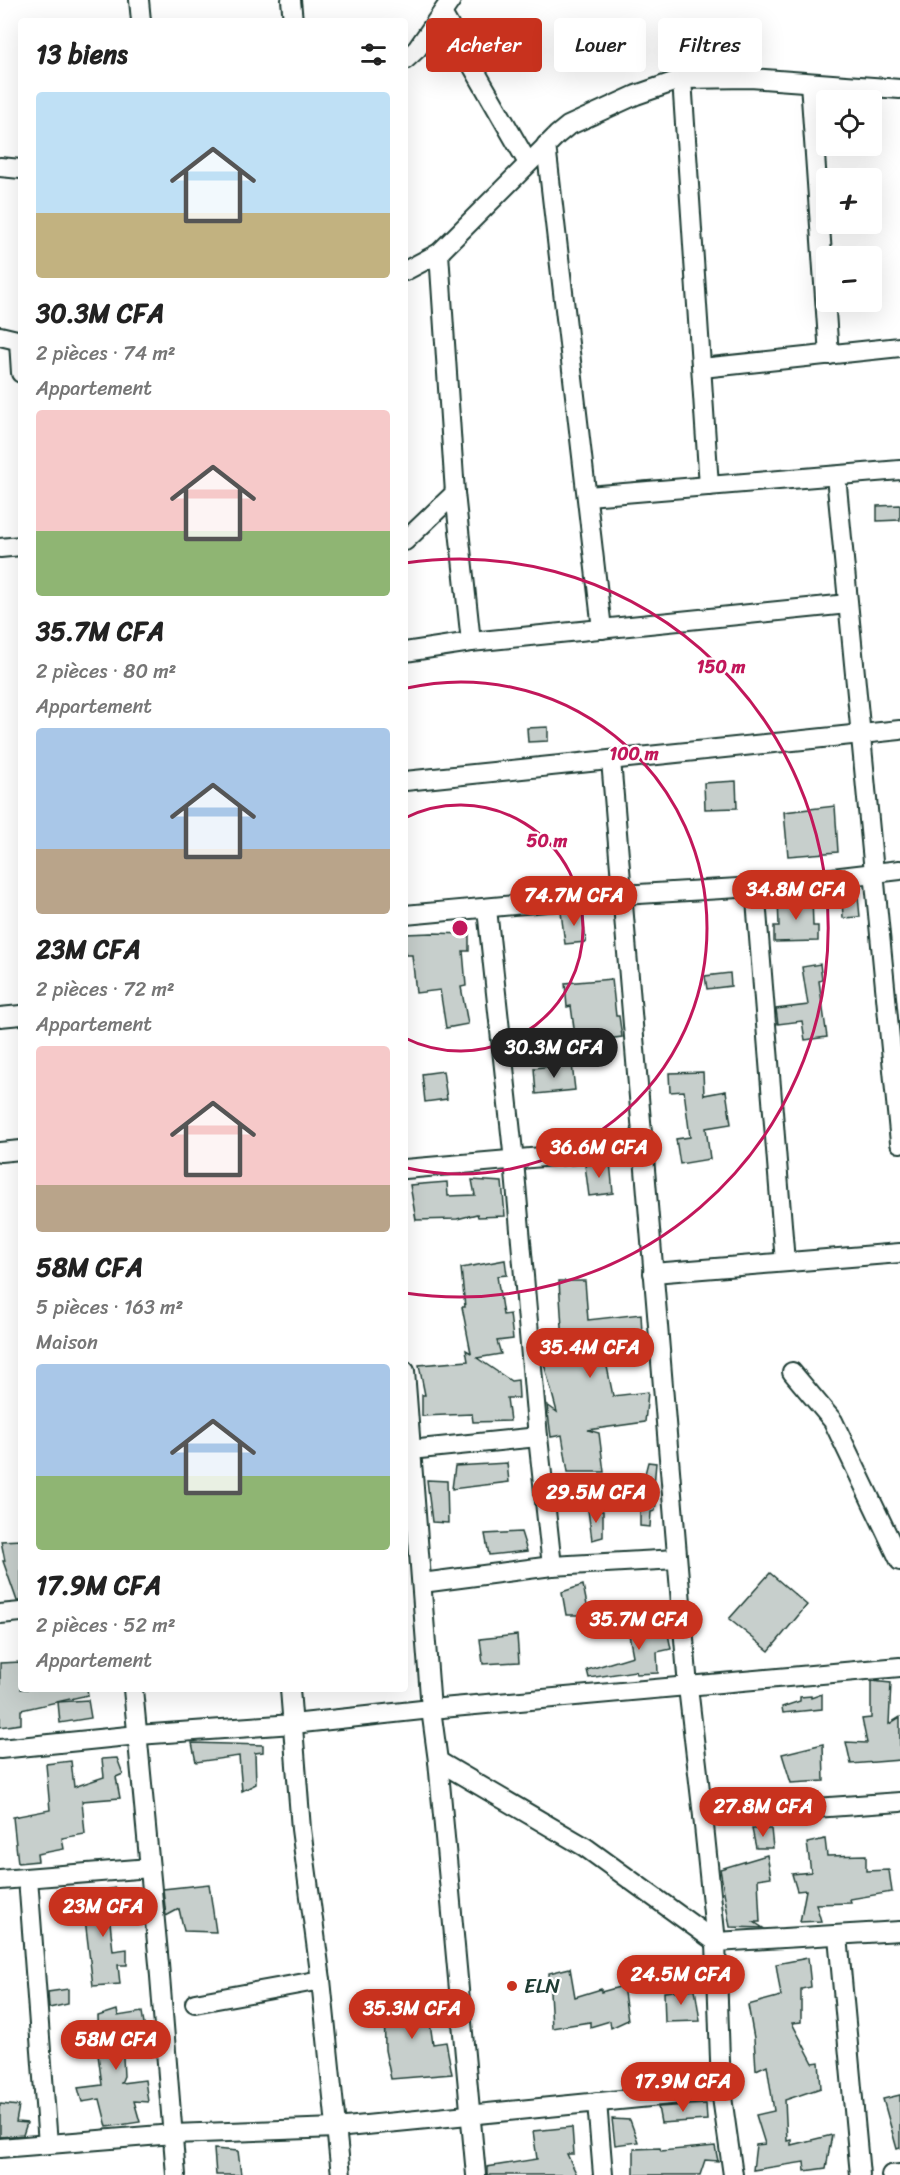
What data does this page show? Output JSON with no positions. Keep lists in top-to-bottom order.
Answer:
{
  "places": ["ELN"],
  "page": {
    "chip": ["Acheter", "Louer", "Filtres"],
    "heading": "13 biens",
    "map_buttons": ["+", "−"],
    "list": [
      {
        "name": "30.3M CFA",
        "note": "2 pièces · 74 m² · Appartement"
      },
      {
        "name": "35.7M CFA",
        "note": "2 pièces · 80 m² · Appartement"
      },
      {
        "name": "23M CFA",
        "note": "2 pièces · 72 m² · Appartement"
      },
      {
        "name": "58M CFA",
        "note": "5 pièces · 163 m² · Maison"
      },
      {
        "name": "17.9M CFA",
        "note": "2 pièces · 52 m² · Appartement"
      }
    ],
    "price": [
      "34.8M CFA",
      "74.7M CFA",
      "30.3M CFA",
      "36.6M CFA",
      "35.4M CFA",
      "29.5M CFA",
      "35.7M CFA",
      "27.8M CFA",
      "23M CFA",
      "24.5M CFA",
      "35.3M CFA",
      "58M CFA",
      "17.9M CFA"
    ]
  },
  "rings": ["150 m", "100 m", "50 m"]
}
